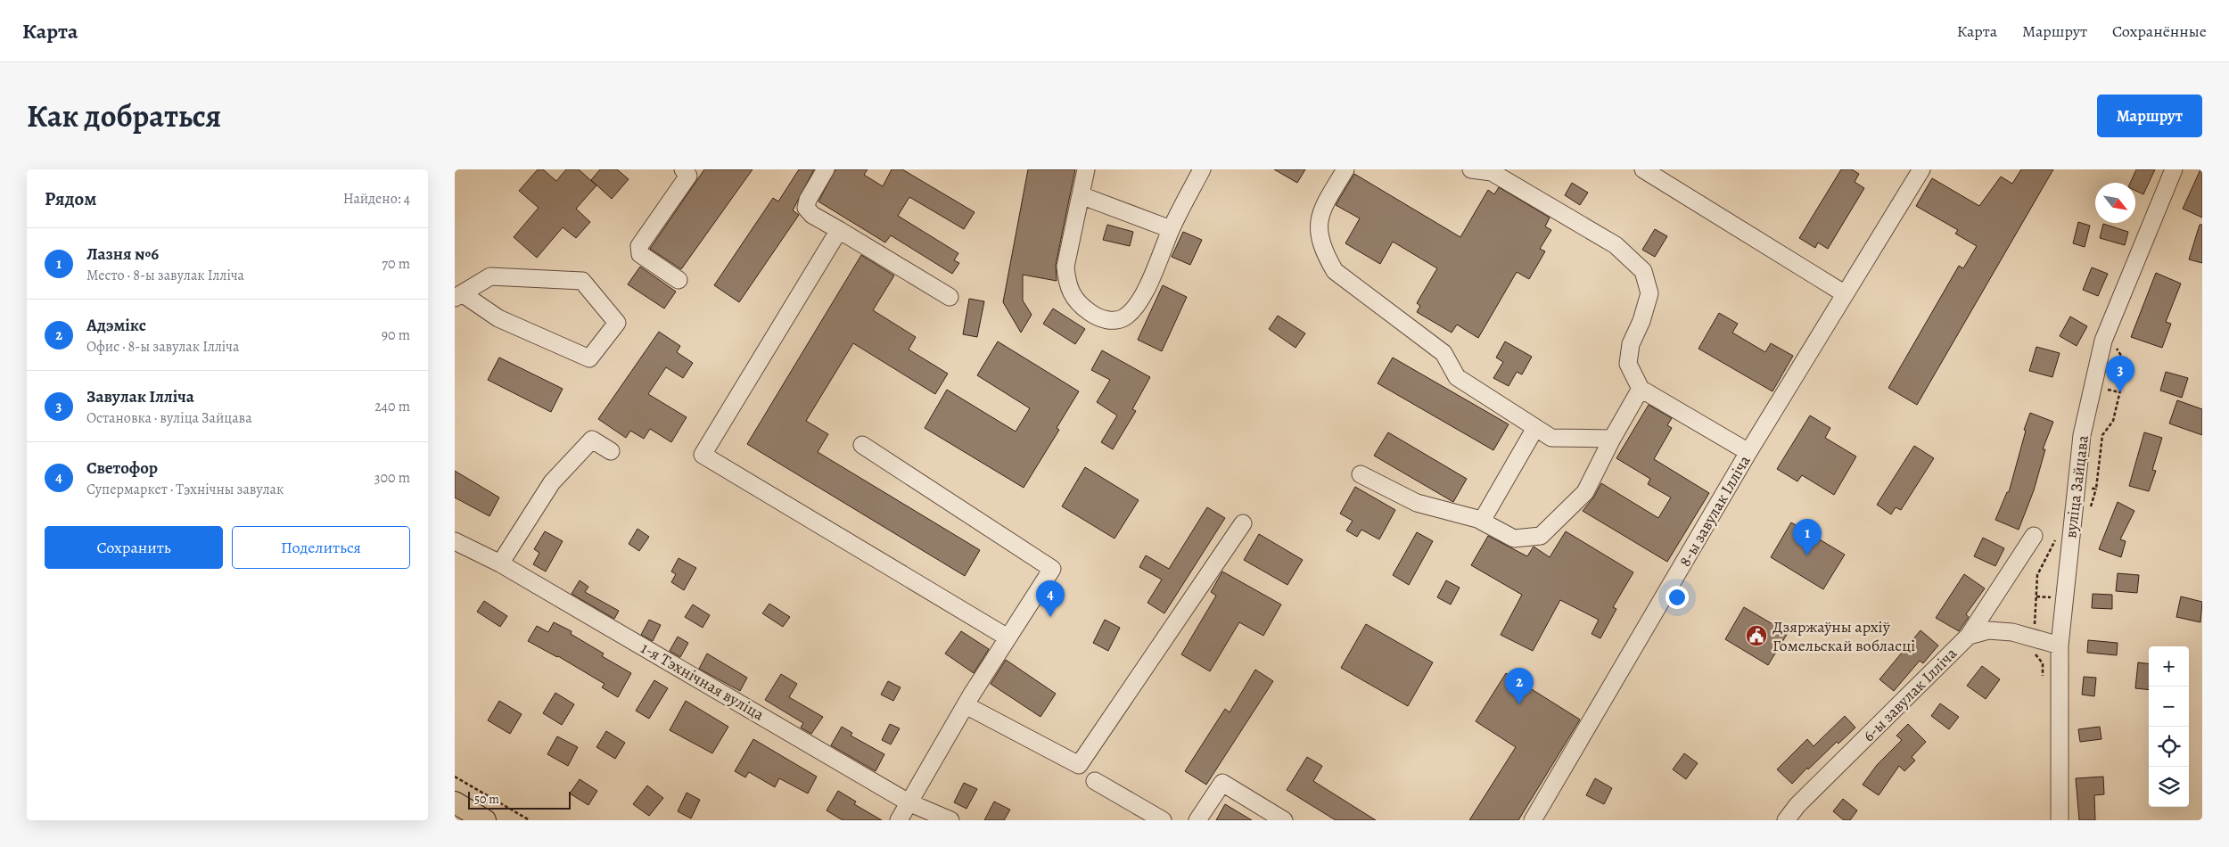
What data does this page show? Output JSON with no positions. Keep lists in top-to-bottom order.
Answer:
{
  "streets": {
    "street": [
      "вуліца Зайцава",
      "8-ы завулак Ілліча",
      "1-я Тэхнічная вуліца",
      "6-ы завулак Ілліча"
    ]
  },
  "crossings": [
    ["вуліца Зайцава", "6-ы завулак Ілліча"]
  ],
  "places": {
    "public building": ["Дзяржаўны архіў Гомельскай вобласці"]
  },
  "scale_bar": "50 m",
  "north": "bottom right",
  "page": {
    "header": "Карта",
    "nav": ["Карта", "Маршрут", "Сохранённые"],
    "title": "Как добраться",
    "buttons": [
      "Маршрут",
      ["Сохранить", "Поделиться"]
    ],
    "heading": ["Рядом", "Найдено: 4"],
    "list": [
      {
        "mark": "1",
        "name": "Лазня №6",
        "note": "Место · 8-ы завулак Ілліча",
        "value": "70 m"
      },
      {
        "mark": "2",
        "name": "Адэмікс",
        "note": "Офис · 8-ы завулак Ілліча",
        "value": "90 m"
      },
      {
        "mark": "3",
        "name": "Завулак Ілліча",
        "note": "Остановка · вуліца Зайцава",
        "value": "240 m"
      },
      {
        "mark": "4",
        "name": "Светофор",
        "note": "Супермаркет · Тэхнічны завулак",
        "value": "300 m"
      }
    ],
    "pins": [
      "3",
      "1",
      "4",
      "2"
    ],
    "map_buttons": ["+", "−"],
    "scale": "50 m"
  }
}
